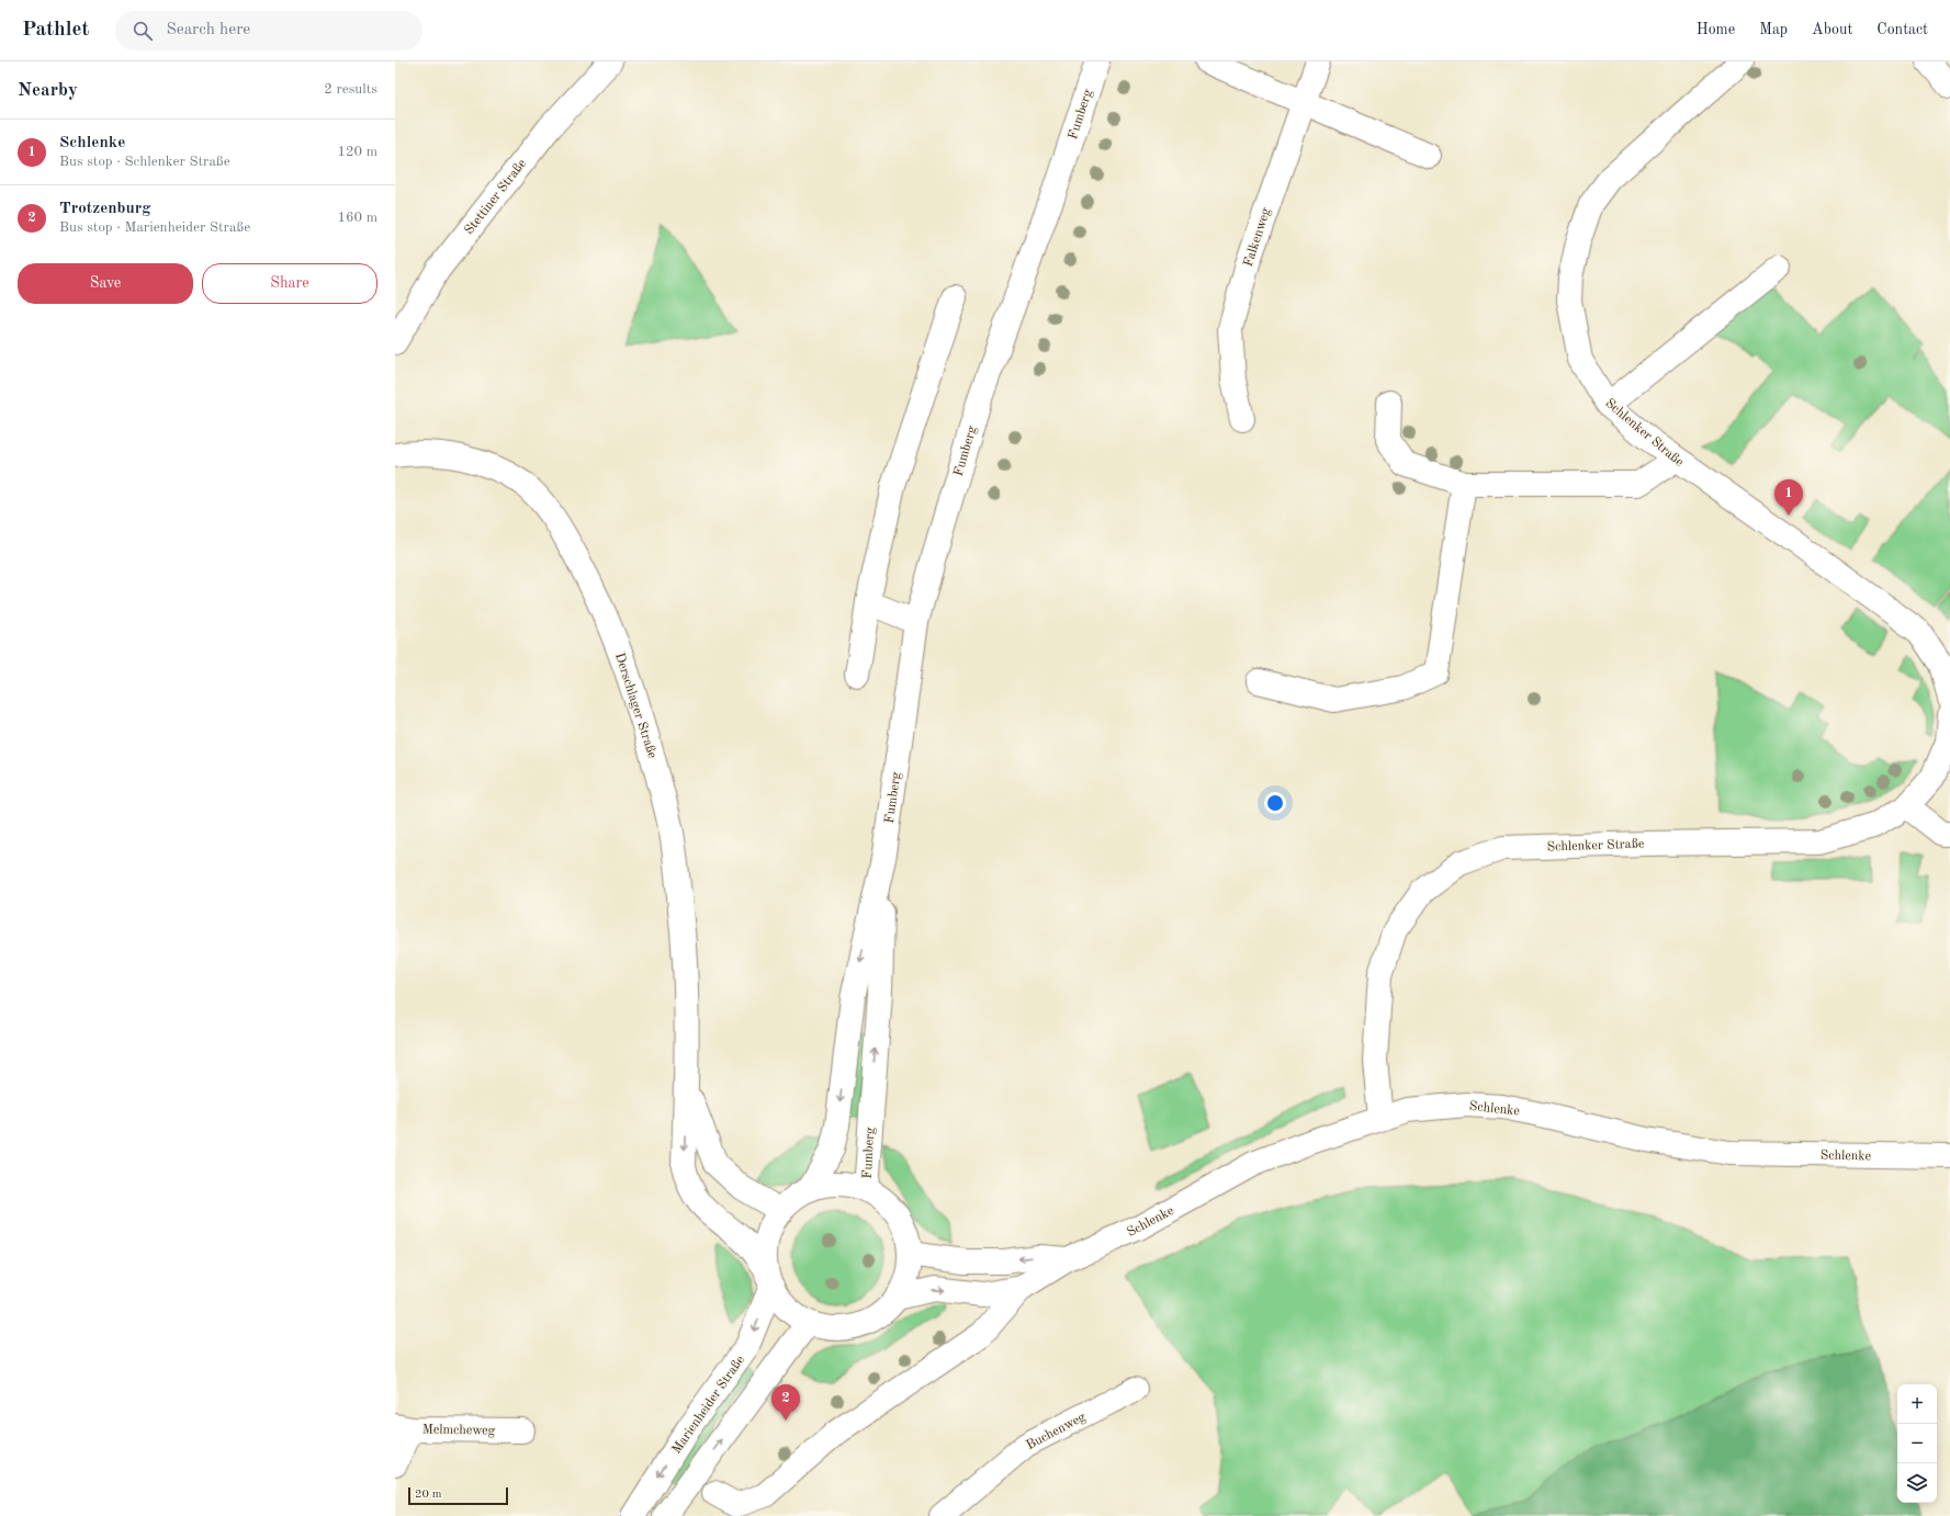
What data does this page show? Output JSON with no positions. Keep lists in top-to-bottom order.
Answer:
{
  "streets": {
    "main road": [
      "Fumberg",
      "Stettiner Straße",
      "Falkenweg",
      "Schlenker Straße",
      "Derschlager Straße",
      "Schlenke",
      "Marienheider Straße",
      "Melmcheweg",
      "Buchenweg"
    ]
  },
  "crossings": [
    ["Fumberg", "Derschlager Straße"],
    ["Fumberg", "Schlenke"],
    ["Fumberg", "Marienheider Straße"],
    ["Schlenker Straße", "Schlenke"],
    ["Derschlager Straße", "Schlenke"],
    ["Derschlager Straße", "Marienheider Straße"],
    ["Schlenke", "Marienheider Straße"]
  ],
  "scale_bar": "20 m",
  "page": {
    "header": "Pathlet",
    "search": "Search here",
    "nav": [
      "Home",
      "Map",
      "About",
      "Contact"
    ],
    "heading": ["Nearby", "2 results"],
    "list": [
      {
        "mark": "1",
        "name": "Schlenke",
        "note": "Bus stop · Schlenker Straße",
        "value": "120 m"
      },
      {
        "mark": "2",
        "name": "Trotzenburg",
        "note": "Bus stop · Marienheider Straße",
        "value": "160 m"
      }
    ],
    "buttons": ["Save", "Share"],
    "pins": ["1", "2"],
    "map_buttons": ["+", "−"],
    "scale": "20 m"
  }
}
